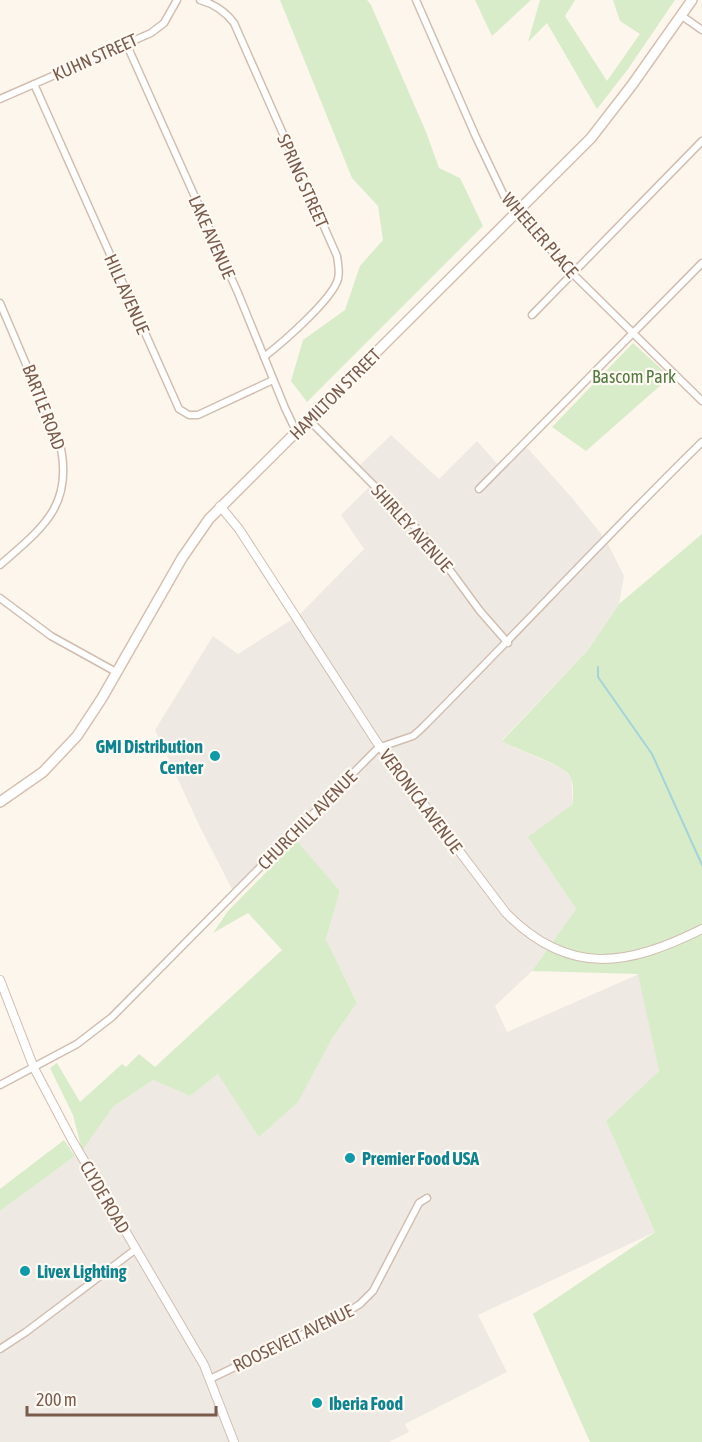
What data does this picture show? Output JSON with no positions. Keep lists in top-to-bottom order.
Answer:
{
  "streets": {
    "main road": ["HAMILTON STREET"],
    "street": [
      "KUHN STREET",
      "SPRING STREET",
      "WHEELER PLACE",
      "LAKE AVENUE",
      "HILL AVENUE",
      "BARTLE ROAD",
      "SHIRLEY AVENUE",
      "VERONICA AVENUE",
      "CHURCHILL AVENUE",
      "CLYDE ROAD",
      "ROOSEVELT AVENUE"
    ]
  },
  "crossings": [
    ["KUHN STREET", "LAKE AVENUE"],
    ["KUHN STREET", "HILL AVENUE"],
    ["SPRING STREET", "LAKE AVENUE"],
    ["WHEELER PLACE", "HAMILTON STREET"],
    ["LAKE AVENUE", "HILL AVENUE"],
    ["LAKE AVENUE", "HAMILTON STREET"],
    ["HAMILTON STREET", "SHIRLEY AVENUE"],
    ["HAMILTON STREET", "VERONICA AVENUE"],
    ["SHIRLEY AVENUE", "CHURCHILL AVENUE"],
    ["VERONICA AVENUE", "CHURCHILL AVENUE"],
    ["CHURCHILL AVENUE", "CLYDE ROAD"],
    ["CLYDE ROAD", "ROOSEVELT AVENUE"]
  ],
  "parks": ["Bascom Park"],
  "places": [
    "GMI Distribution Center",
    "Premier Food USA",
    "Livex Lighting",
    "Iberia Food"
  ],
  "scale_bar": "200 m"
}
